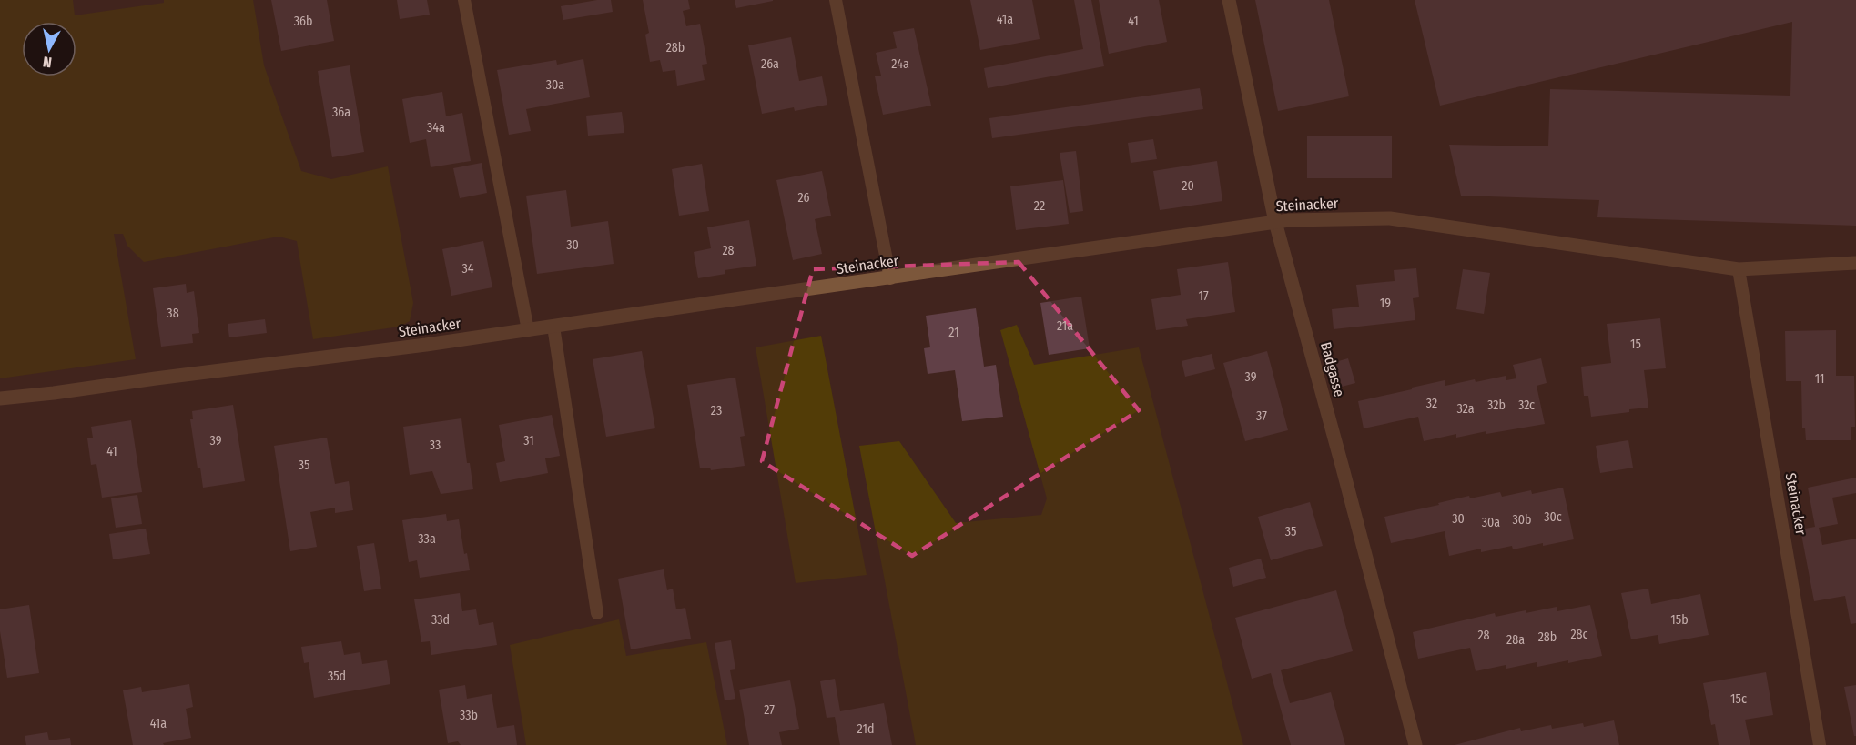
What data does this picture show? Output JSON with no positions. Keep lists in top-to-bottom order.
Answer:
{
  "streets": {
    "street": ["Steinacker", "Badgasse"]
  },
  "crossings": [
    ["Steinacker", "Badgasse"]
  ],
  "house_numbers": [
    "41a",
    "36b",
    "41",
    "28b",
    "26a",
    "24a",
    "30a",
    "36a",
    "34a",
    "20",
    "26",
    "22",
    "30",
    "28",
    "34",
    "17",
    "19",
    "38",
    "21a",
    "21",
    "15",
    "39",
    "11",
    "32",
    "32b",
    "32c",
    "32a",
    "23",
    "37",
    "39",
    "31",
    "33",
    "41",
    "35",
    "30c",
    "30",
    "30b",
    "30a",
    "35",
    "33a",
    "33d",
    "15b",
    "28c",
    "28",
    "28b",
    "28a",
    "35d",
    "15c",
    "27",
    "33b",
    "41a",
    "21d"
  ],
  "north": "bottom"
}
